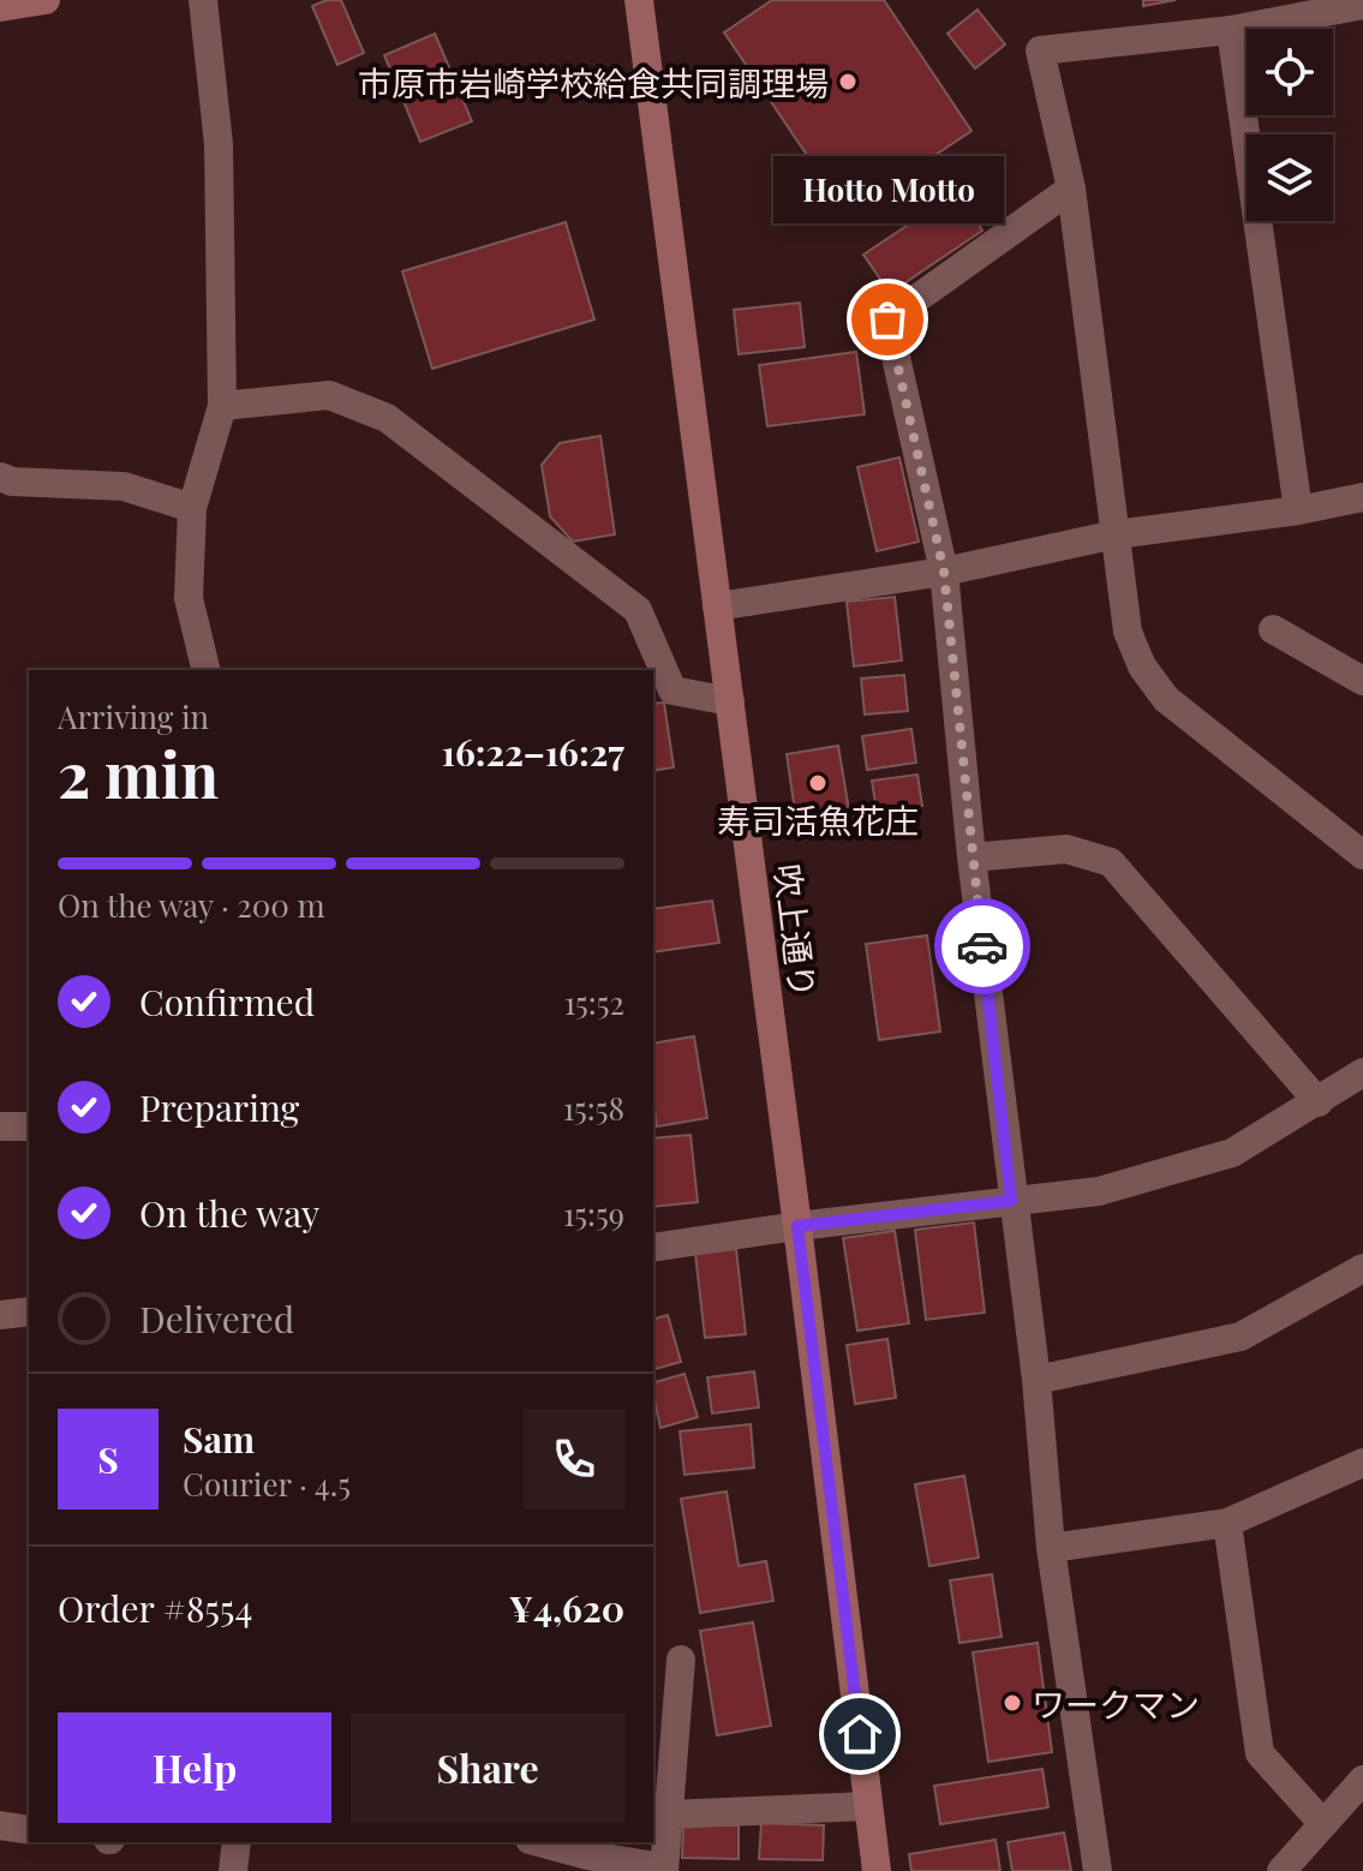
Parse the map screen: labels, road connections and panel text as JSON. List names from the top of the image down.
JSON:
{
  "streets": {
    "street": ["吹上通り"]
  },
  "places": [
    "市原市岩崎学校給食共同調理場",
    "Hotto Motto",
    "寿司活魚花庄",
    "ワークマン"
  ],
  "page": {
    "bubble": "Hotto Motto",
    "heading": ["2 min", "Arriving in", "16:22–16:27"],
    "panel": [
      "Sam",
      "Courier · 4.5",
      "Order #8554",
      "¥4,620"
    ],
    "bar": "On the way · 200 m",
    "list": [
      ["Confirmed", "15:52"],
      ["Preparing", "15:58"],
      ["On the way", "15:59"],
      "Delivered"
    ],
    "round": "S",
    "buttons": ["Help", "Share"]
  }
}
